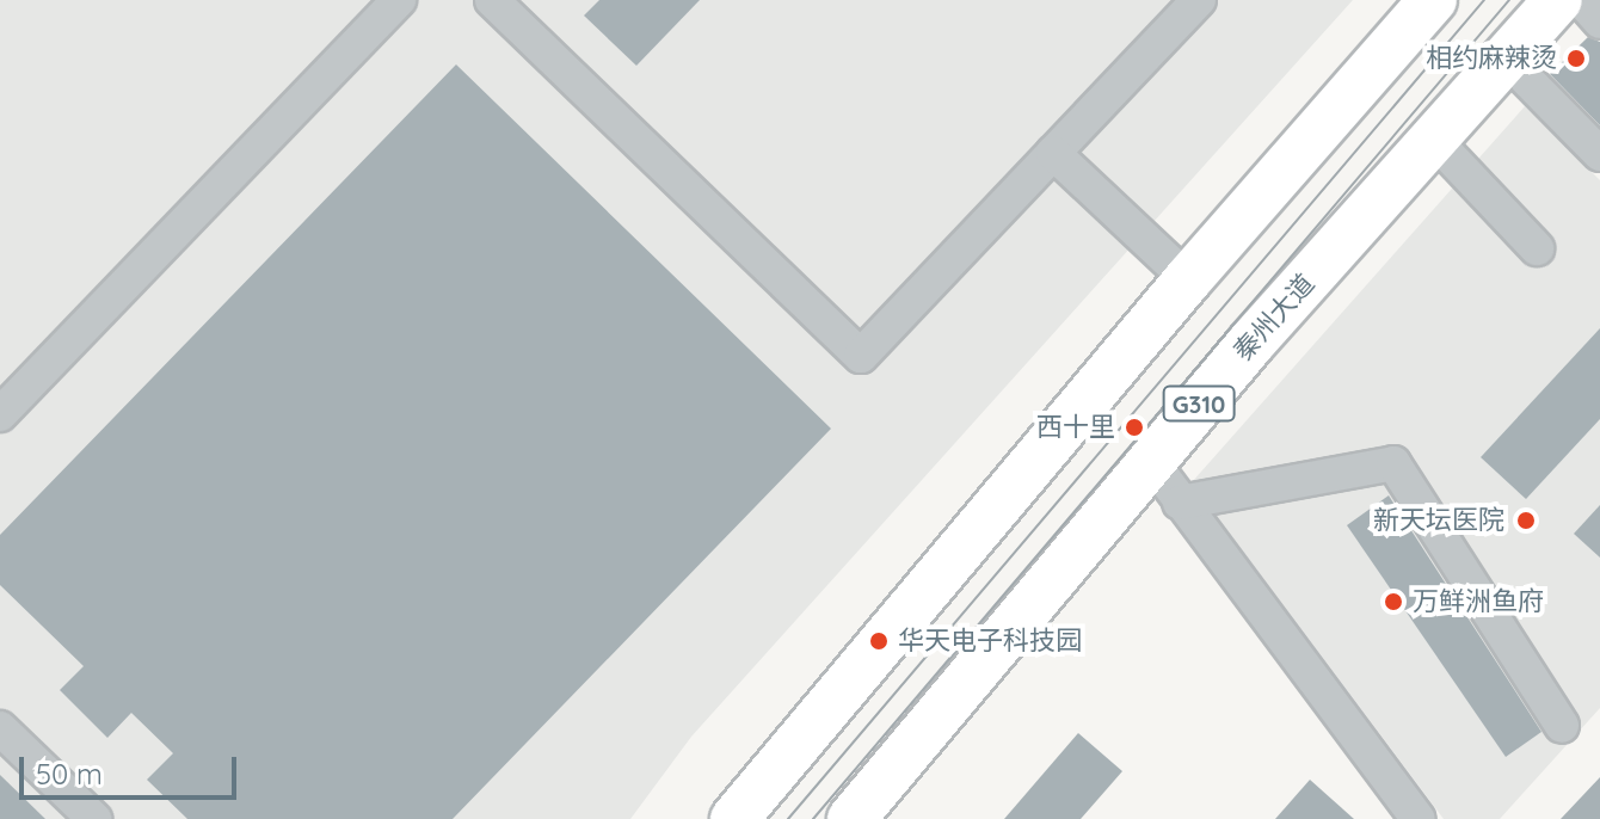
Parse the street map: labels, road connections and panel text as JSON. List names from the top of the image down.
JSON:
{
  "streets": {
    "highway": ["秦州大道", "G310"]
  },
  "places": [
    "相约麻辣烫",
    "西十里",
    "新天坛医院",
    "万鲜洲鱼府",
    "华天电子科技园"
  ],
  "scale_bar": "50 m"
}
